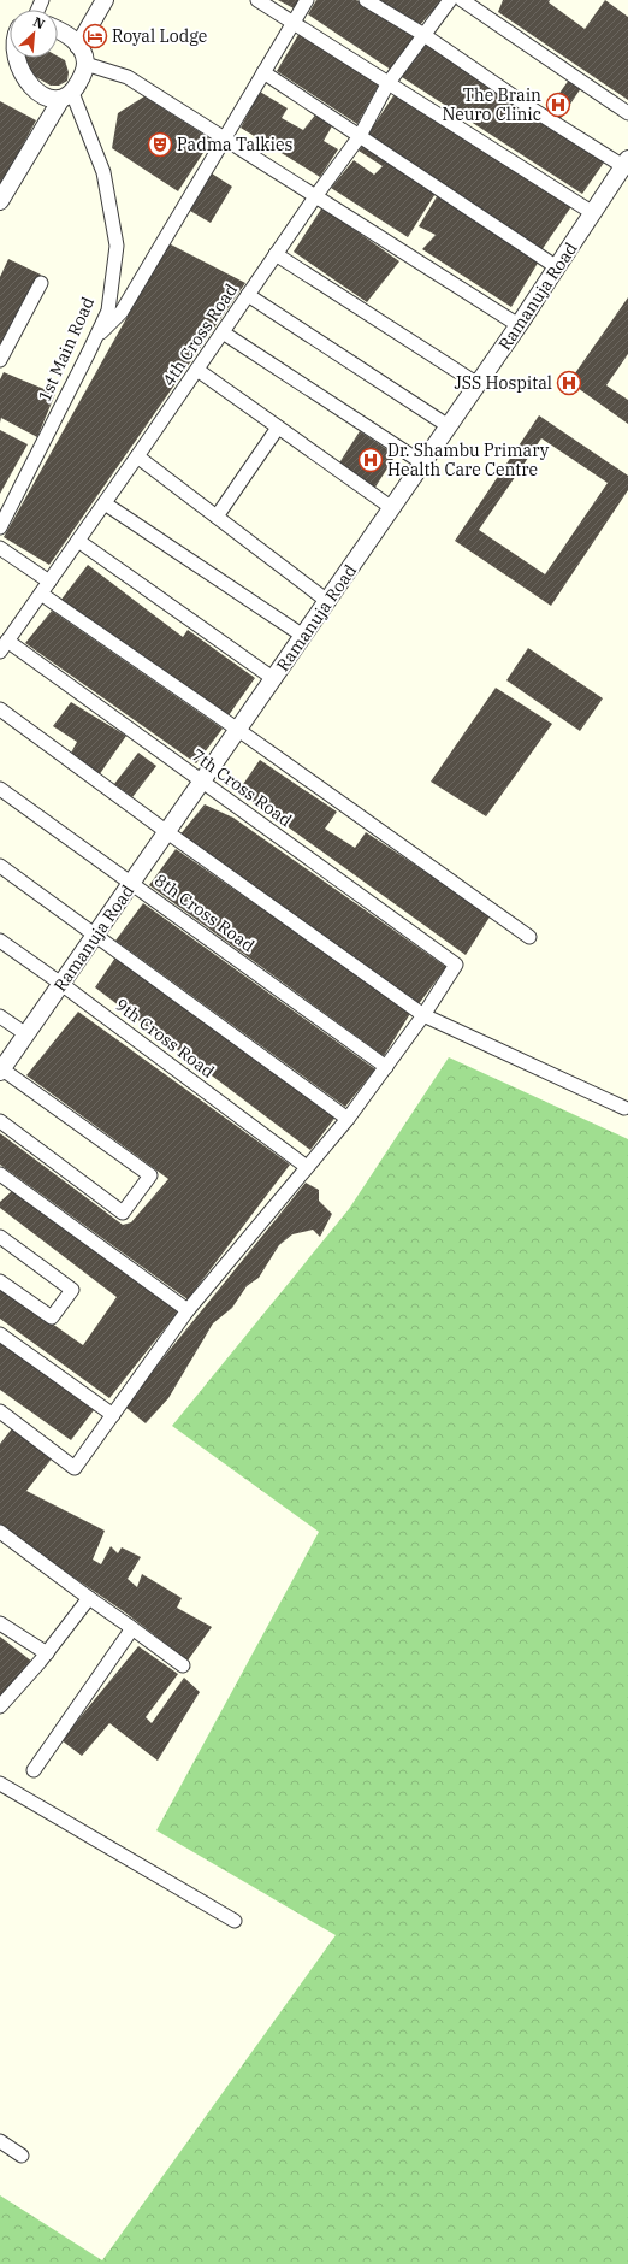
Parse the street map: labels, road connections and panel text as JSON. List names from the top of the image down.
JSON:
{
  "streets": {
    "street": [
      "Ramanuja Road",
      "4th Cross Road",
      "1st Main Road",
      "7th Cross Road",
      "8th Cross Road",
      "9th Cross Road"
    ]
  },
  "crossings": [
    ["Ramanuja Road", "7th Cross Road"],
    ["Ramanuja Road", "8th Cross Road"],
    ["Ramanuja Road", "9th Cross Road"],
    ["4th Cross Road", "7th Cross Road"]
  ],
  "places": {
    "hotel": ["Royal Lodge"],
    "hospital": ["The Brain Neuro Clinic", "JSS Hospital", "Dr. Shambu Primary Health Care Centre"],
    "theatre": ["Padma Talkies"]
  },
  "north": "top right"
}
